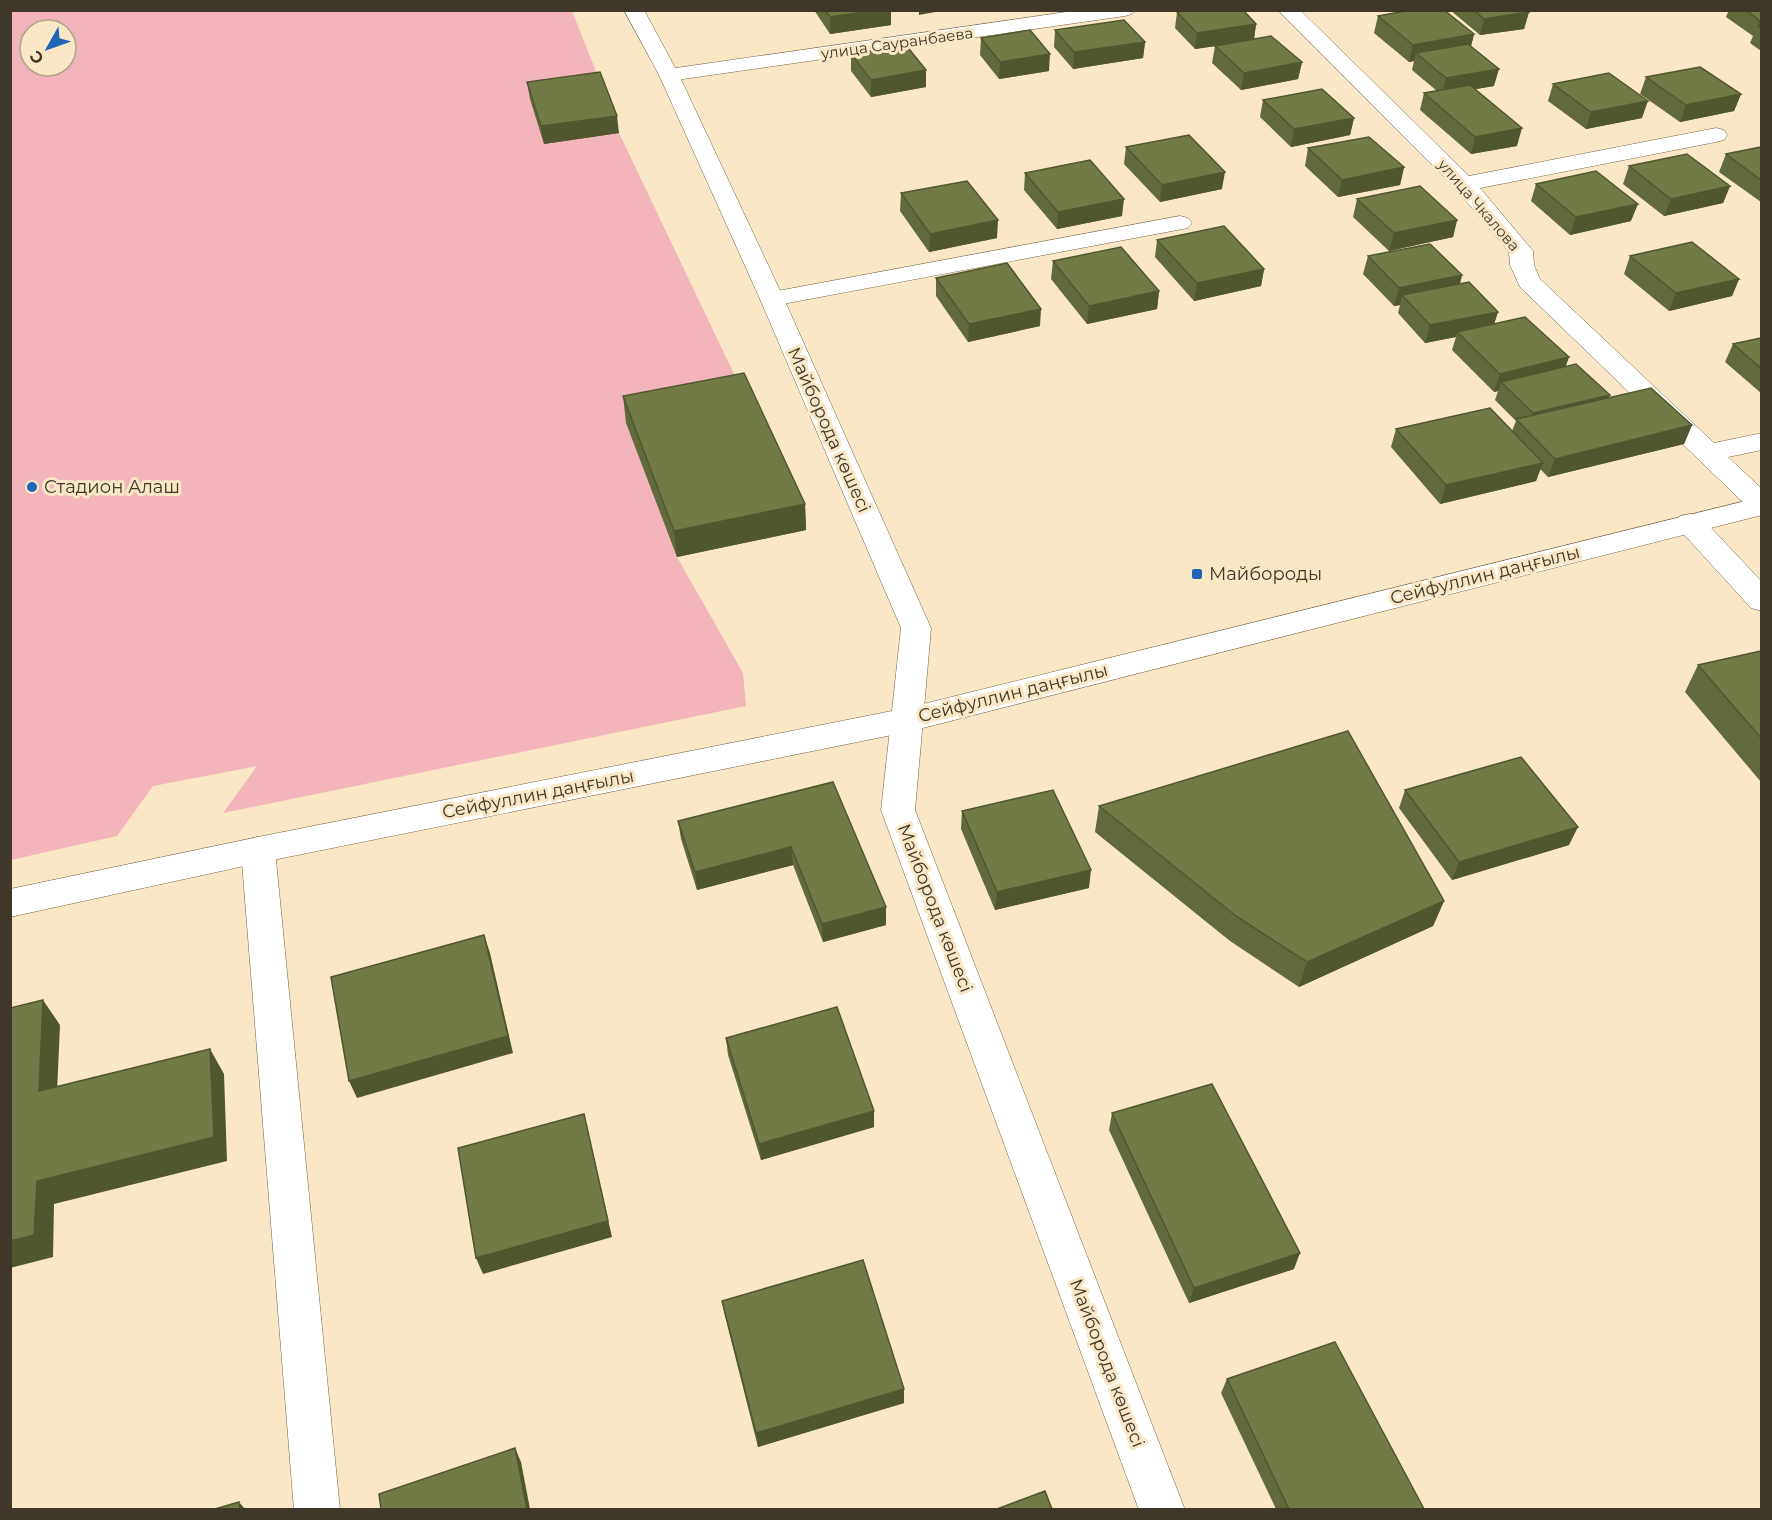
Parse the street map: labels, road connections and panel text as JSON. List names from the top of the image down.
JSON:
{
  "streets": {
    "street": [
      "улица Сауранбаева",
      "улица Чкалова",
      "Майборода көшесі",
      "Сейфуллин даңғылы"
    ]
  },
  "crossings": [
    ["улица Сауранбаева", "Майборода көшесі"],
    ["улица Чкалова", "Сейфуллин даңғылы"],
    ["Майборода көшесі", "Сейфуллин даңғылы"]
  ],
  "places": {
    "other": ["Стадион Алаш"],
    "transit": ["Майбороды"]
  },
  "north": "bottom left"
}
